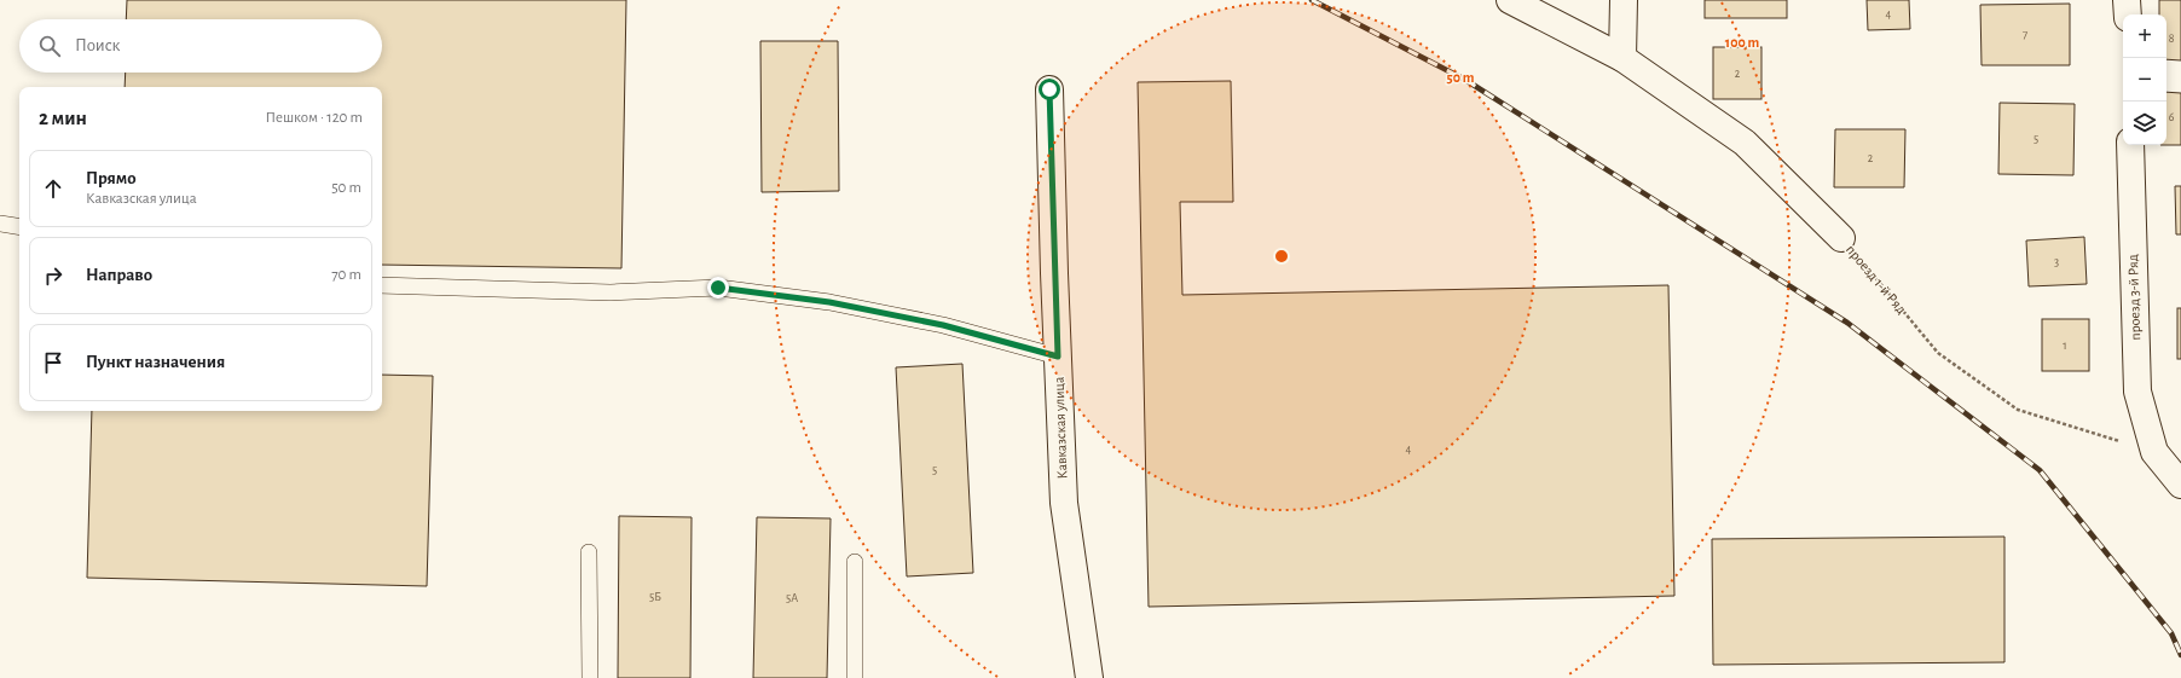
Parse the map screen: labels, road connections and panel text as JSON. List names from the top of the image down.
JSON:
{
  "streets": {
    "street": ["проезд 1-й Ряд", "проезд 3-й Ряд", "Кавказская улица"]
  },
  "crossings": [
    ["проезд 1-й Ряд", "проезд 3-й Ряд"]
  ],
  "house_numbers": [
    "4",
    "7",
    "8",
    "2",
    "6",
    "5",
    "2",
    "3",
    "1",
    "4",
    "5",
    "5Б",
    "5А"
  ],
  "page": {
    "map_buttons": ["+", "−"],
    "search": "Поиск",
    "heading": ["2 мин", "Пешком · 120 m"],
    "list": [
      ["Прямо", "Кавказская улица", "50 m"],
      ["Направо", "70 m"],
      "Пункт назначения"
    ]
  },
  "rings": ["100 m", "50 m"]
}
